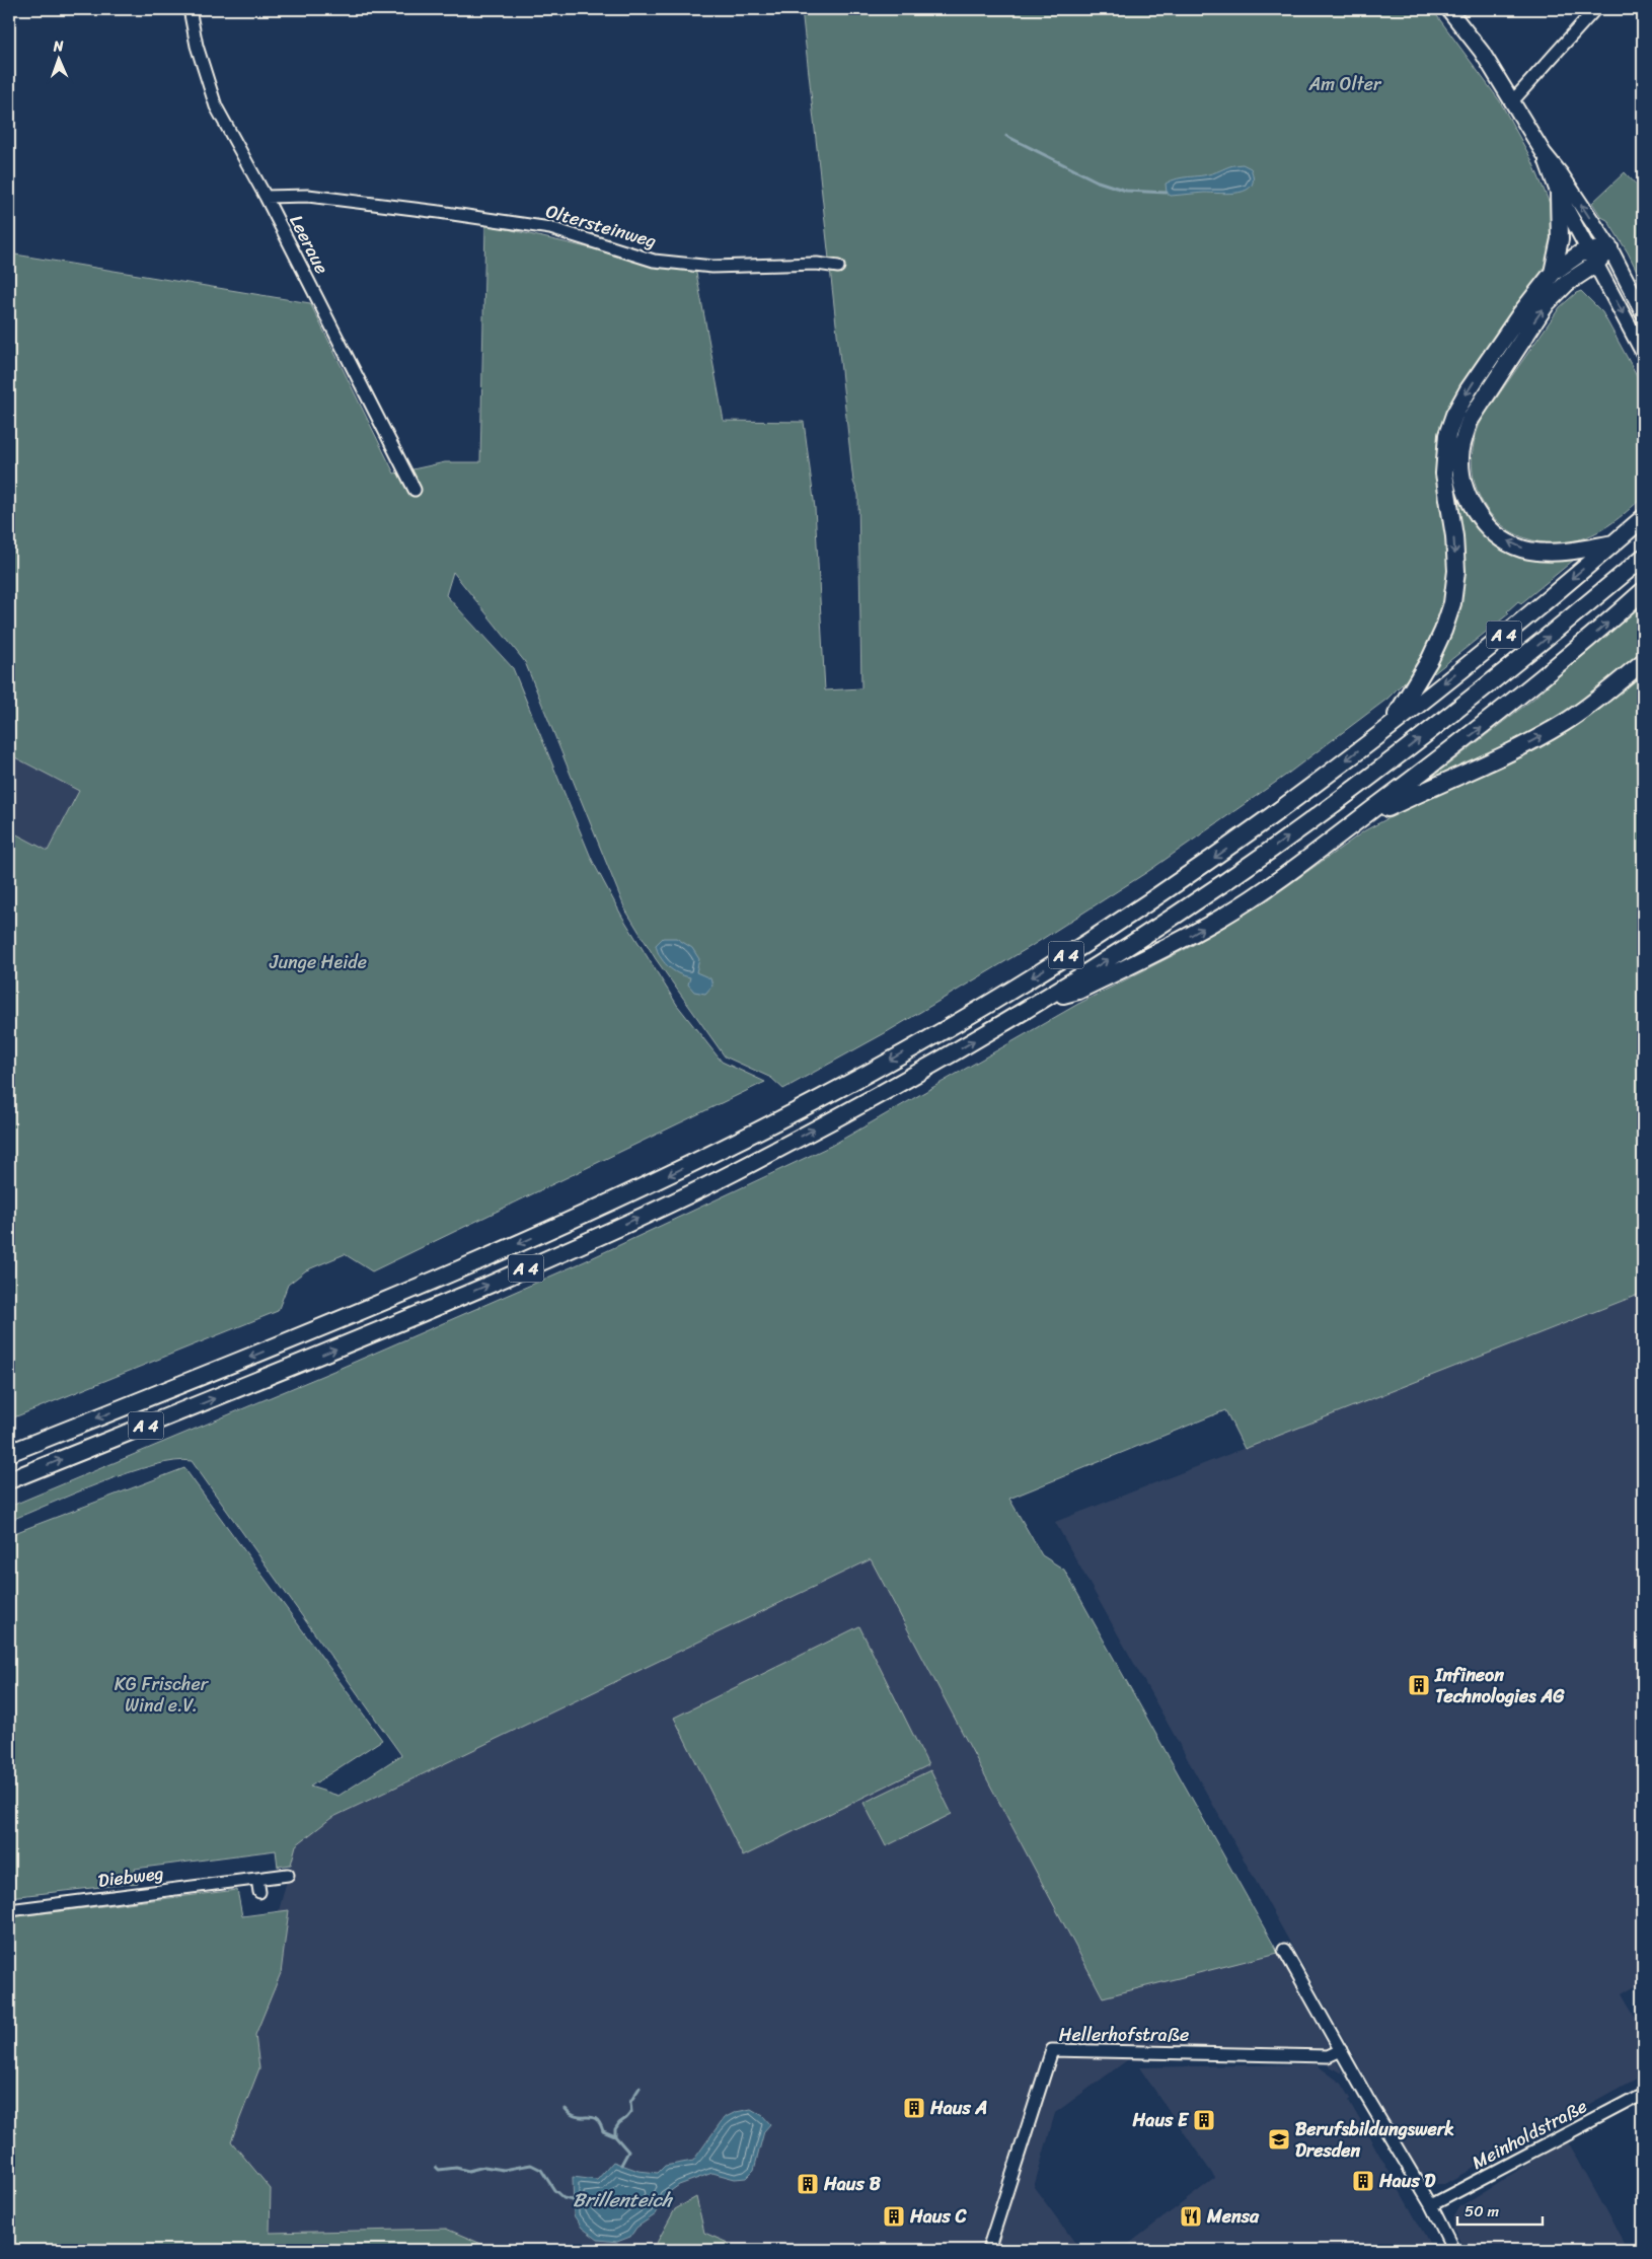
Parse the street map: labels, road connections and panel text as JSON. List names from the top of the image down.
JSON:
{
  "streets": {
    "highway": ["A 4"],
    "street": [
      "Oltersteinweg",
      "Leeraue",
      "Diebweg",
      "Hellerhofstraße",
      "Meinholdstraße"
    ]
  },
  "crossings": [
    ["Oltersteinweg", "Leeraue"]
  ],
  "water": ["Brillenteich"],
  "parks": ["Am Olter", "Junge Heide", "KG Frischer Wind e.V."],
  "places": {
    "building": [
      "Infineon Technologies AG",
      "Haus A",
      "Haus E",
      "Haus D",
      "Haus B",
      "Haus C"
    ],
    "school or university": ["Berufsbildungswerk Dresden"],
    "restaurant": ["Mensa"]
  },
  "scale_bar": "50 m",
  "north": "top"
}
